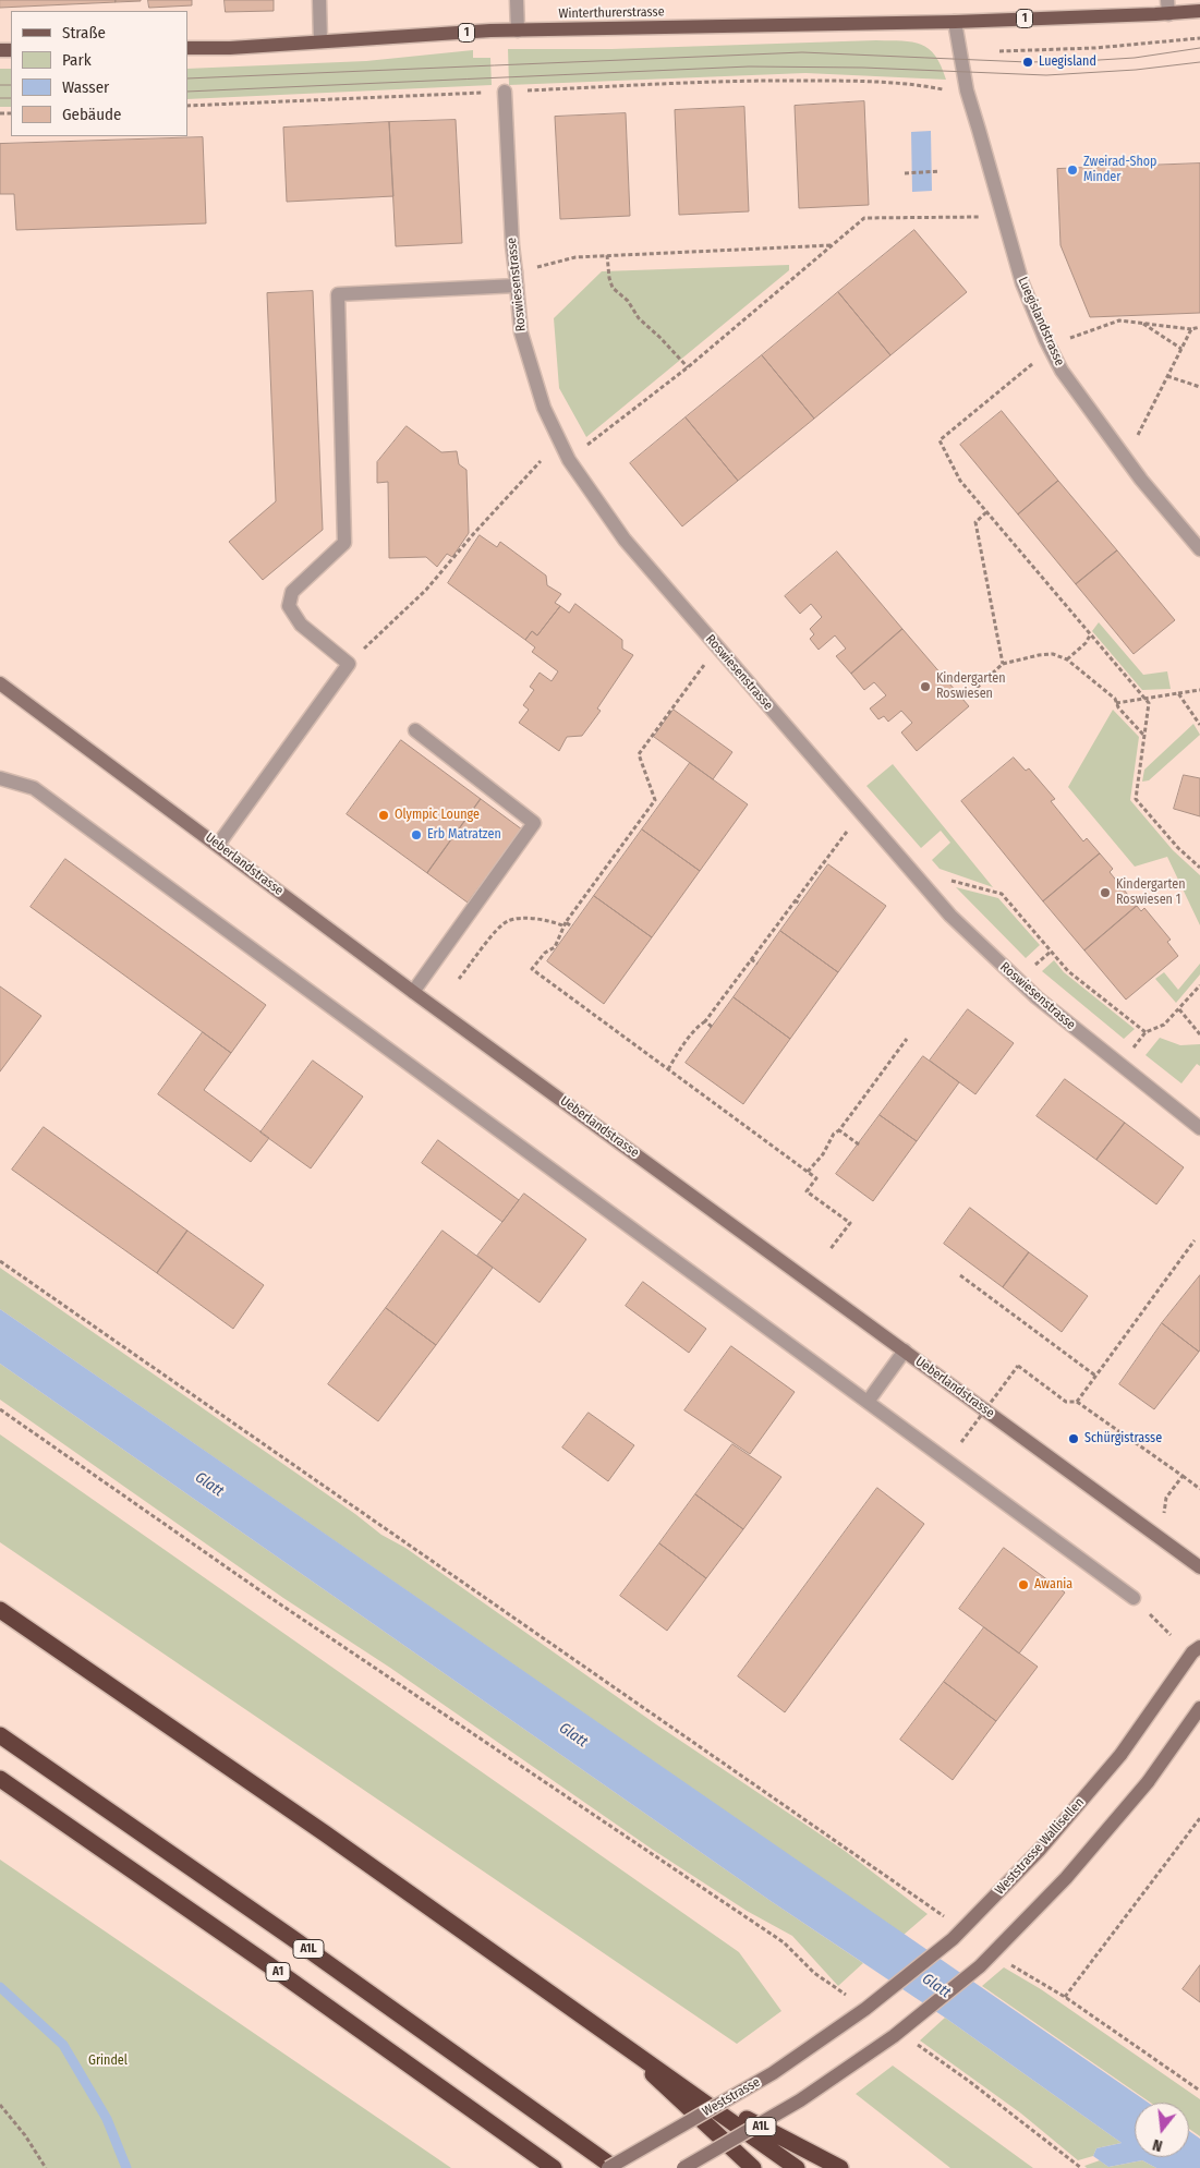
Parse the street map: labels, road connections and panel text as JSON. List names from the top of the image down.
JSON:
{
  "streets": {
    "highway": ["A1L", "A1"],
    "main road": [
      "Winterthurerstrasse",
      "1",
      "Ueberlandstrasse",
      "Weststrasse Wallisellen",
      "Weststrasse"
    ],
    "street": ["Roswiesenstrasse", "Luegislandstrasse"]
  },
  "crossings": [
    ["Winterthurerstrasse", "Luegislandstrasse"],
    ["Weststrasse Wallisellen", "Weststrasse"]
  ],
  "water": ["Glatt"],
  "parks": ["Grindel"],
  "places": [
    "Luegisland",
    "Zweirad-Shop Minder",
    "Kindergarten Roswiesen",
    "Olympic Lounge",
    "Erb Matratzen",
    "Kindergarten Roswiesen 1",
    "Schürgistrasse",
    "Awania"
  ],
  "legend": [
    "Straße",
    "Park",
    "Wasser",
    "Gebäude"
  ],
  "north": "bottom"
}
